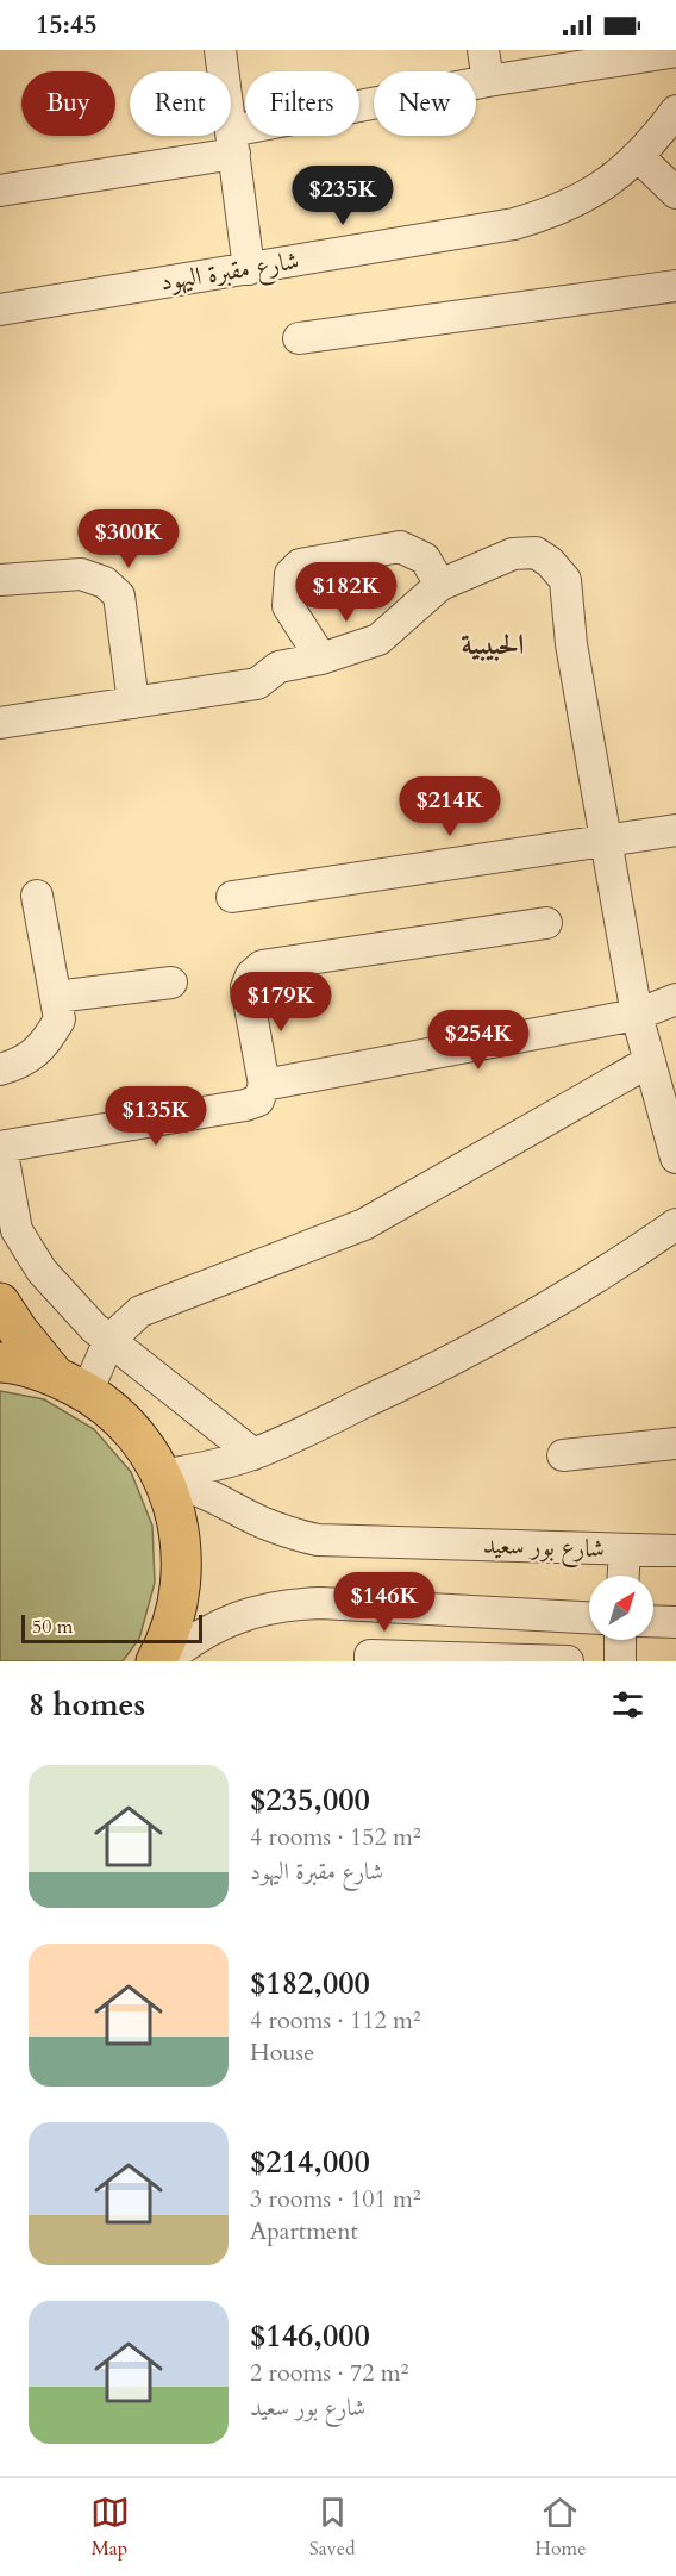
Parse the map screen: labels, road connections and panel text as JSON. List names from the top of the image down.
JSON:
{
  "streets": {
    "street": ["شارع مقبرة اليهود", "شارع بور سعيد"]
  },
  "districts": ["الحبيبية"],
  "scale_bar": "50 m",
  "north": "top right",
  "page": {
    "status": "15:45",
    "chip": [
      "Buy",
      "Rent",
      "Filters",
      "New"
    ],
    "price": [
      "$235K",
      "$300K",
      "$182K",
      "$214K",
      "$179K",
      "$254K",
      "$135K",
      "$146K"
    ],
    "scale": "50 m",
    "heading": "8 homes",
    "list": [
      {
        "name": "$235,000",
        "note": "4 rooms · 152 m² · شارع مقبرة اليهود"
      },
      {
        "name": "$182,000",
        "note": "4 rooms · 112 m² · House"
      },
      {
        "name": "$214,000",
        "note": "3 rooms · 101 m² · Apartment"
      },
      {
        "name": "$146,000",
        "note": "2 rooms · 72 m² · شارع بور سعيد"
      }
    ],
    "tabs": ["Map", "Saved", "Home"]
  }
}
